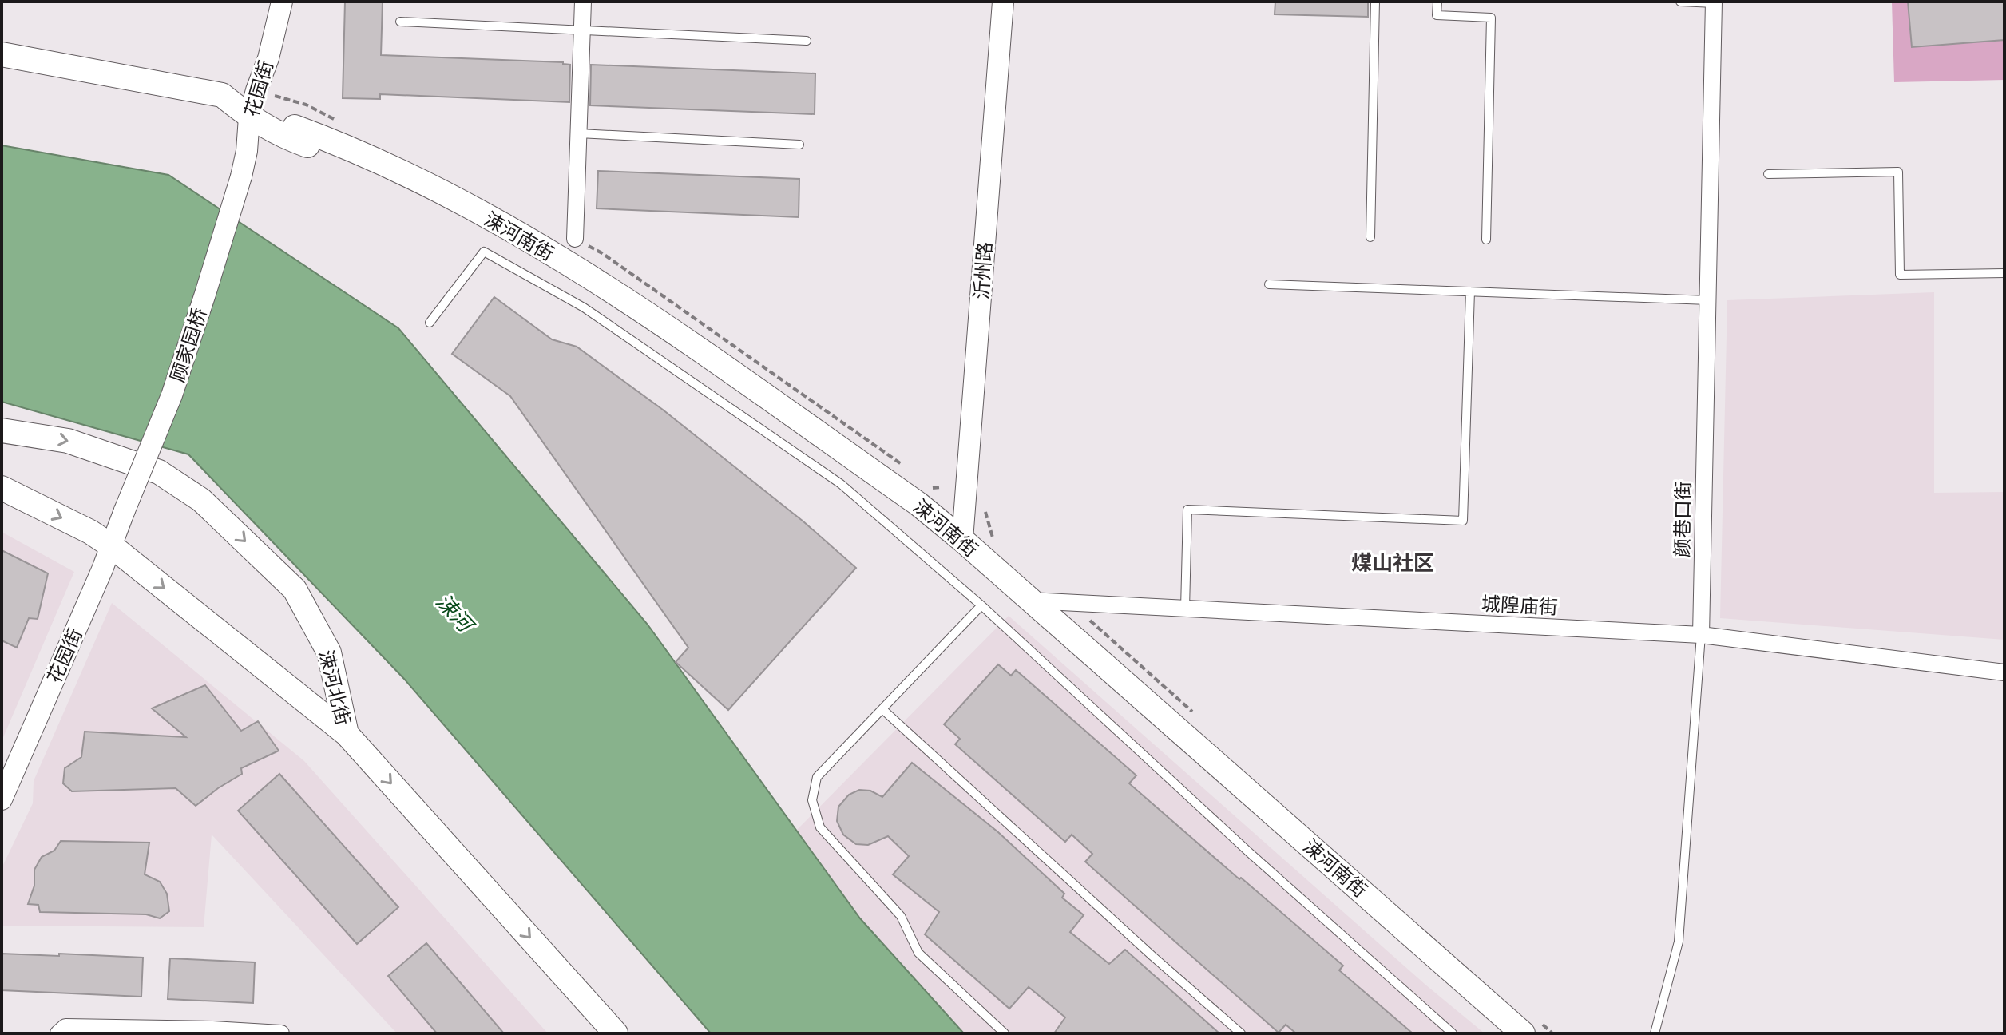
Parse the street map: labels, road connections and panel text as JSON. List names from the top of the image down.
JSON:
{
  "streets": {
    "main road": ["涑河南街", "涑河北街"],
    "street": [
      "花园街",
      "沂州路",
      "顾家园桥",
      "颜巷口街",
      "城隍庙街"
    ]
  },
  "crossings": [
    ["花园街", "顾家园桥"],
    ["涑河南街", "沂州路"],
    ["涑河南街", "城隍庙街"],
    ["颜巷口街", "城隍庙街"]
  ],
  "districts": ["煤山社区"],
  "water": ["涑河"]
}
